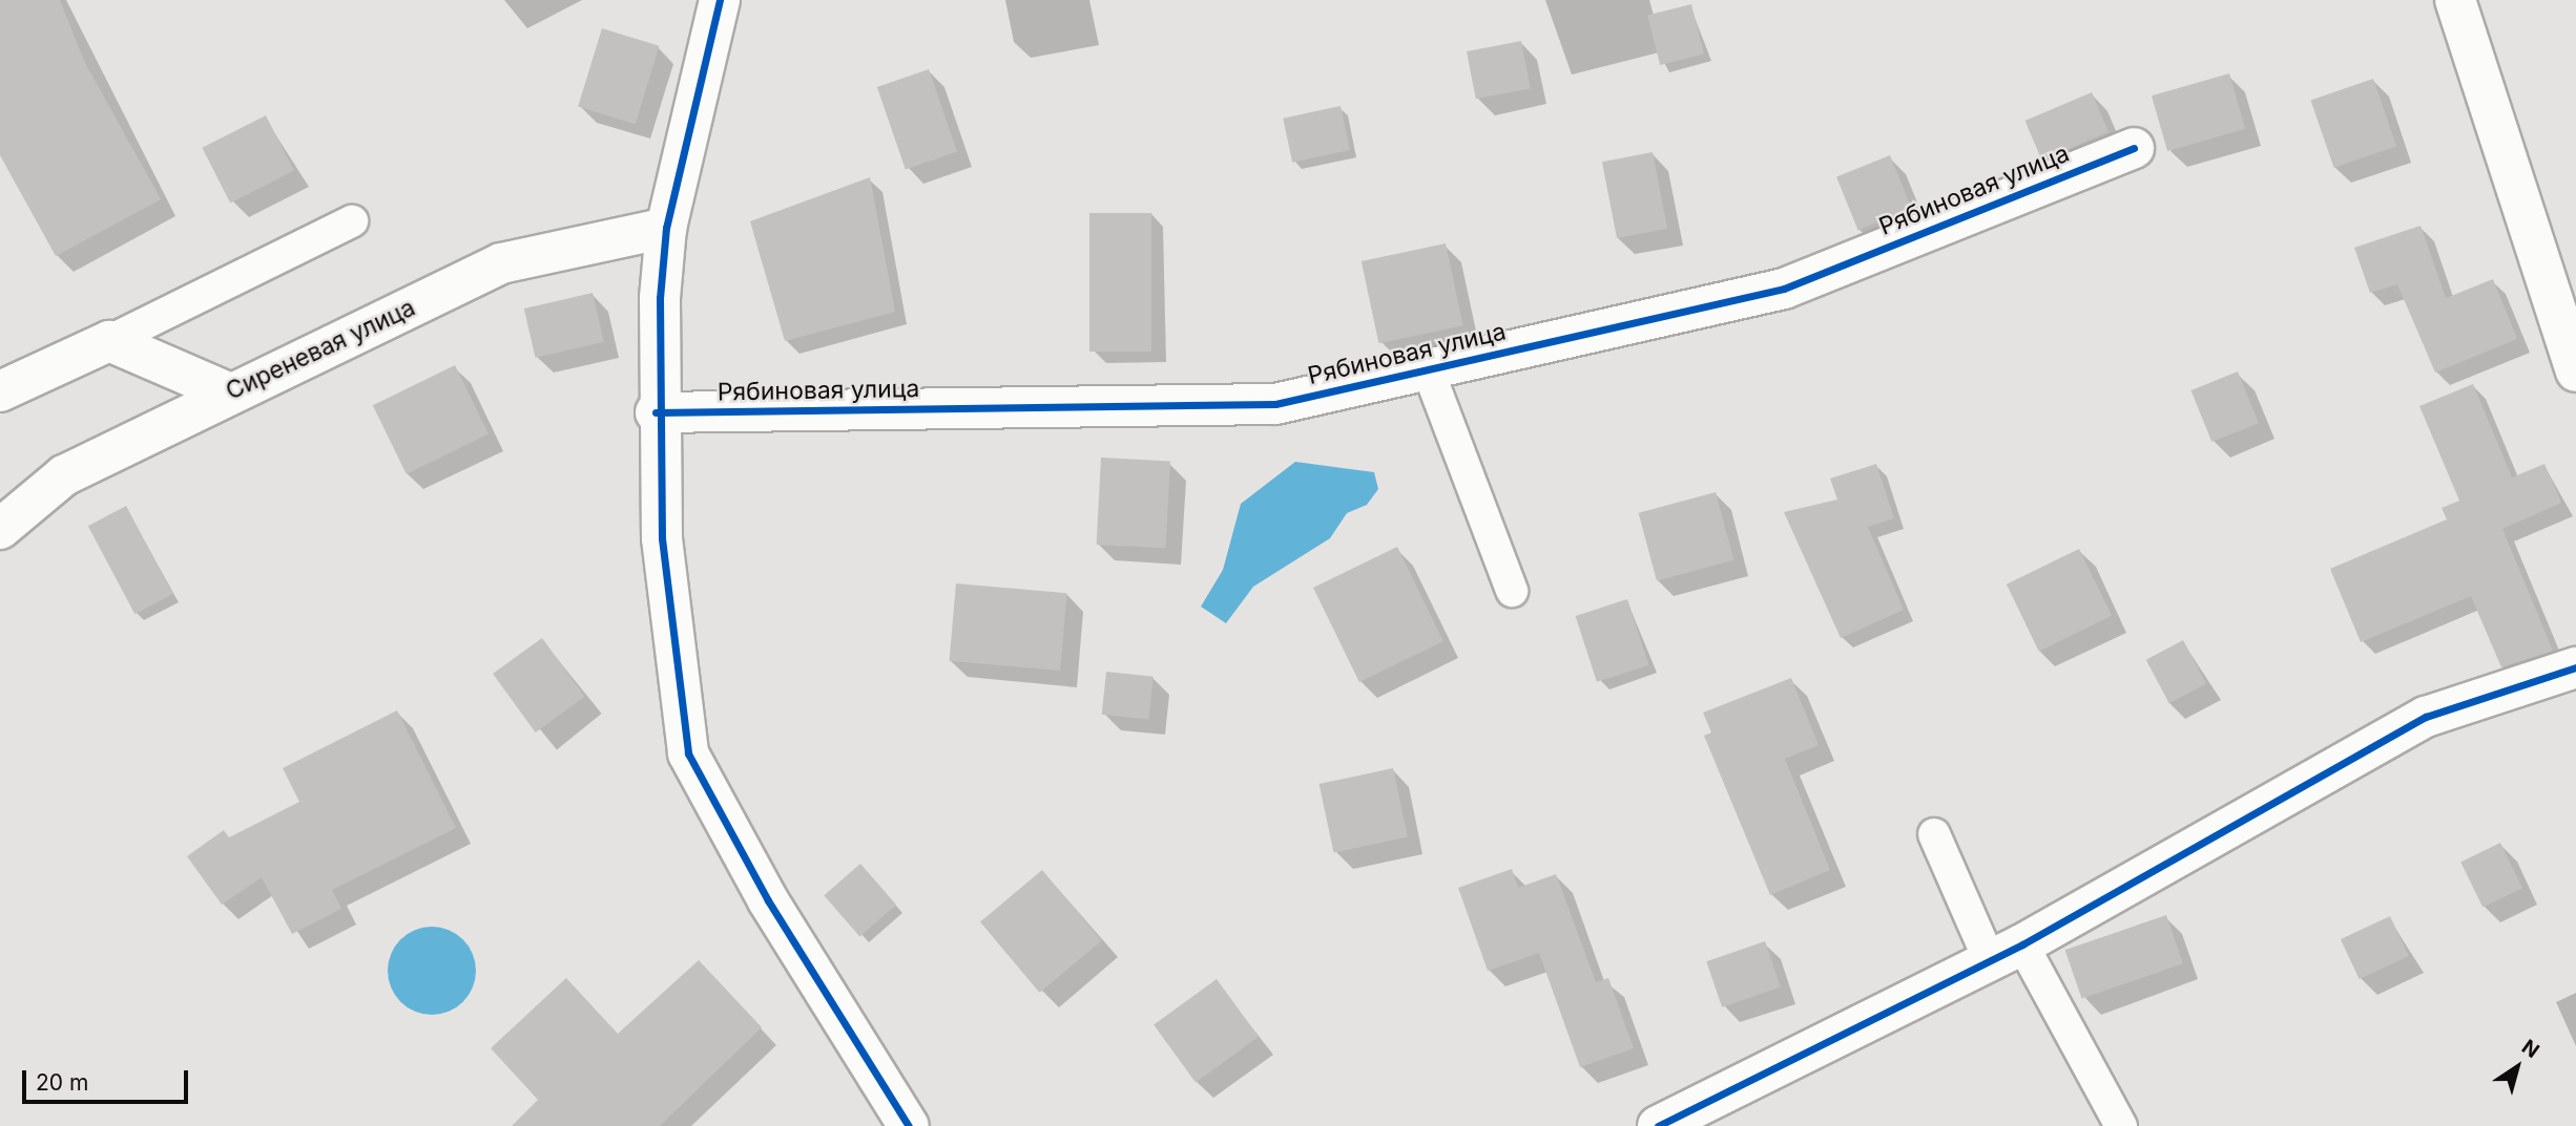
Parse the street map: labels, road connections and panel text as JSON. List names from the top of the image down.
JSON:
{
  "streets": {
    "street": ["Рябиновая улица", "Сиреневая улица"]
  },
  "scale_bar": "20 m",
  "north": "top right"
}
